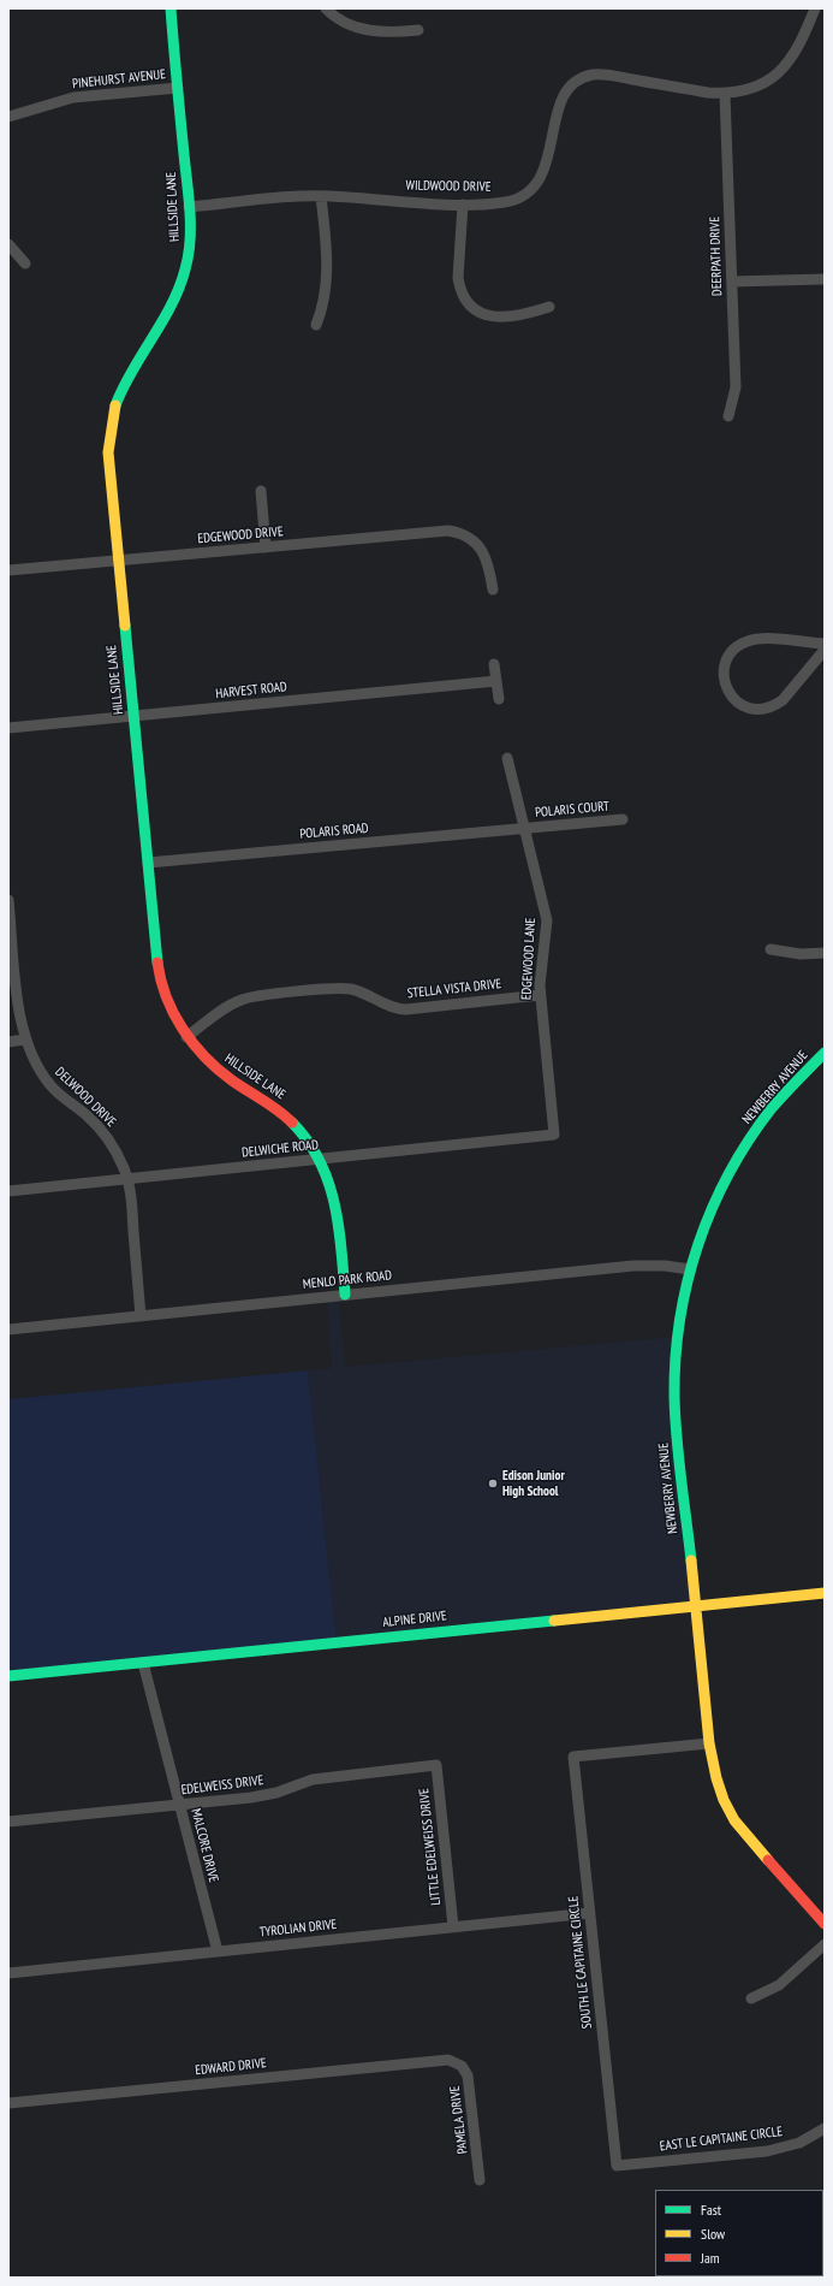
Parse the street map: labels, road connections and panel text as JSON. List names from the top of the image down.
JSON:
{
  "streets": {
    "street": [
      "PINEHURST AVENUE",
      "WILDWOOD DRIVE",
      "HILLSIDE LANE",
      "DEERPATH DRIVE",
      "EDGEWOOD DRIVE",
      "HARVEST ROAD",
      "POLARIS COURT",
      "POLARIS ROAD",
      "EDGEWOOD LANE",
      "STELLA VISTA DRIVE",
      "NEWBERRY AVENUE",
      "DELWOOD DRIVE",
      "DELWICHE ROAD",
      "MENLO PARK ROAD",
      "ALPINE DRIVE",
      "EDELWEISS DRIVE",
      "MALCORE DRIVE",
      "LITTLE EDELWEISS DRIVE",
      "TYROLIAN DRIVE",
      "SOUTH LE CAPITAINE CIRCLE",
      "EDWARD DRIVE",
      "PAMELA DRIVE",
      "EAST LE CAPITAINE CIRCLE"
    ]
  },
  "crossings": [
    ["PINEHURST AVENUE", "HILLSIDE LANE"],
    ["WILDWOOD DRIVE", "HILLSIDE LANE"],
    ["WILDWOOD DRIVE", "DEERPATH DRIVE"],
    ["HILLSIDE LANE", "EDGEWOOD DRIVE"],
    ["HILLSIDE LANE", "HARVEST ROAD"],
    ["HILLSIDE LANE", "POLARIS ROAD"],
    ["HILLSIDE LANE", "STELLA VISTA DRIVE"],
    ["HILLSIDE LANE", "DELWICHE ROAD"],
    ["HILLSIDE LANE", "MENLO PARK ROAD"],
    ["POLARIS COURT", "POLARIS ROAD"],
    ["POLARIS COURT", "EDGEWOOD LANE"],
    ["POLARIS ROAD", "EDGEWOOD LANE"],
    ["EDGEWOOD LANE", "STELLA VISTA DRIVE"],
    ["EDGEWOOD LANE", "DELWICHE ROAD"],
    ["NEWBERRY AVENUE", "MENLO PARK ROAD"],
    ["NEWBERRY AVENUE", "ALPINE DRIVE"],
    ["NEWBERRY AVENUE", "SOUTH LE CAPITAINE CIRCLE"],
    ["DELWOOD DRIVE", "DELWICHE ROAD"],
    ["DELWOOD DRIVE", "MENLO PARK ROAD"],
    ["ALPINE DRIVE", "MALCORE DRIVE"],
    ["EDELWEISS DRIVE", "MALCORE DRIVE"],
    ["EDELWEISS DRIVE", "LITTLE EDELWEISS DRIVE"],
    ["MALCORE DRIVE", "TYROLIAN DRIVE"],
    ["LITTLE EDELWEISS DRIVE", "TYROLIAN DRIVE"],
    ["TYROLIAN DRIVE", "SOUTH LE CAPITAINE CIRCLE"],
    ["SOUTH LE CAPITAINE CIRCLE", "EAST LE CAPITAINE CIRCLE"],
    ["EDWARD DRIVE", "PAMELA DRIVE"]
  ],
  "places": ["Edison Junior High School"],
  "legend": ["Fast", "Slow", "Jam"]
}
